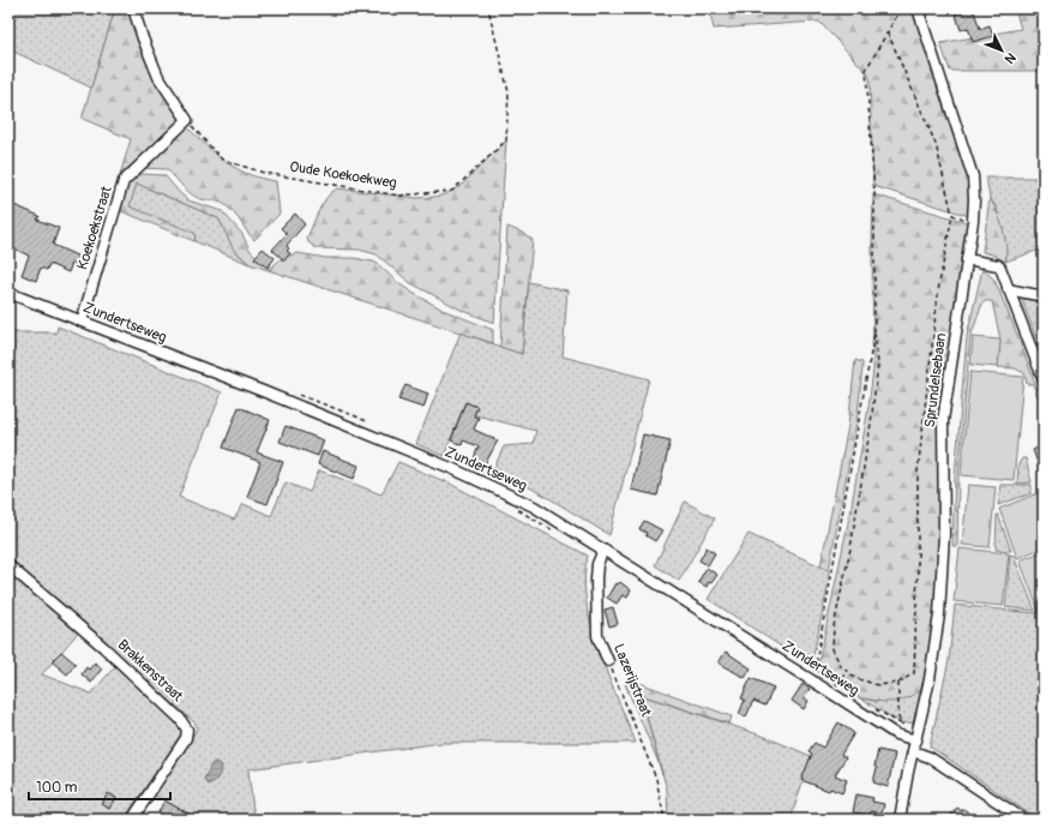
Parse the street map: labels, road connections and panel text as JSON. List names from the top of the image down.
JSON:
{
  "streets": {
    "street": [
      "Koekoekstraat",
      "Zundertseweg",
      "Sprundelsebaan",
      "Brakkenstraat",
      "Lazerijstraat"
    ],
    "path": ["Oude Koekoekweg"]
  },
  "crossings": [
    ["Oude Koekoekweg", "Koekoekstraat"],
    ["Koekoekstraat", "Zundertseweg"],
    ["Zundertseweg", "Sprundelsebaan"],
    ["Zundertseweg", "Lazerijstraat"]
  ],
  "scale_bar": "100 m",
  "north": "bottom right"
}
